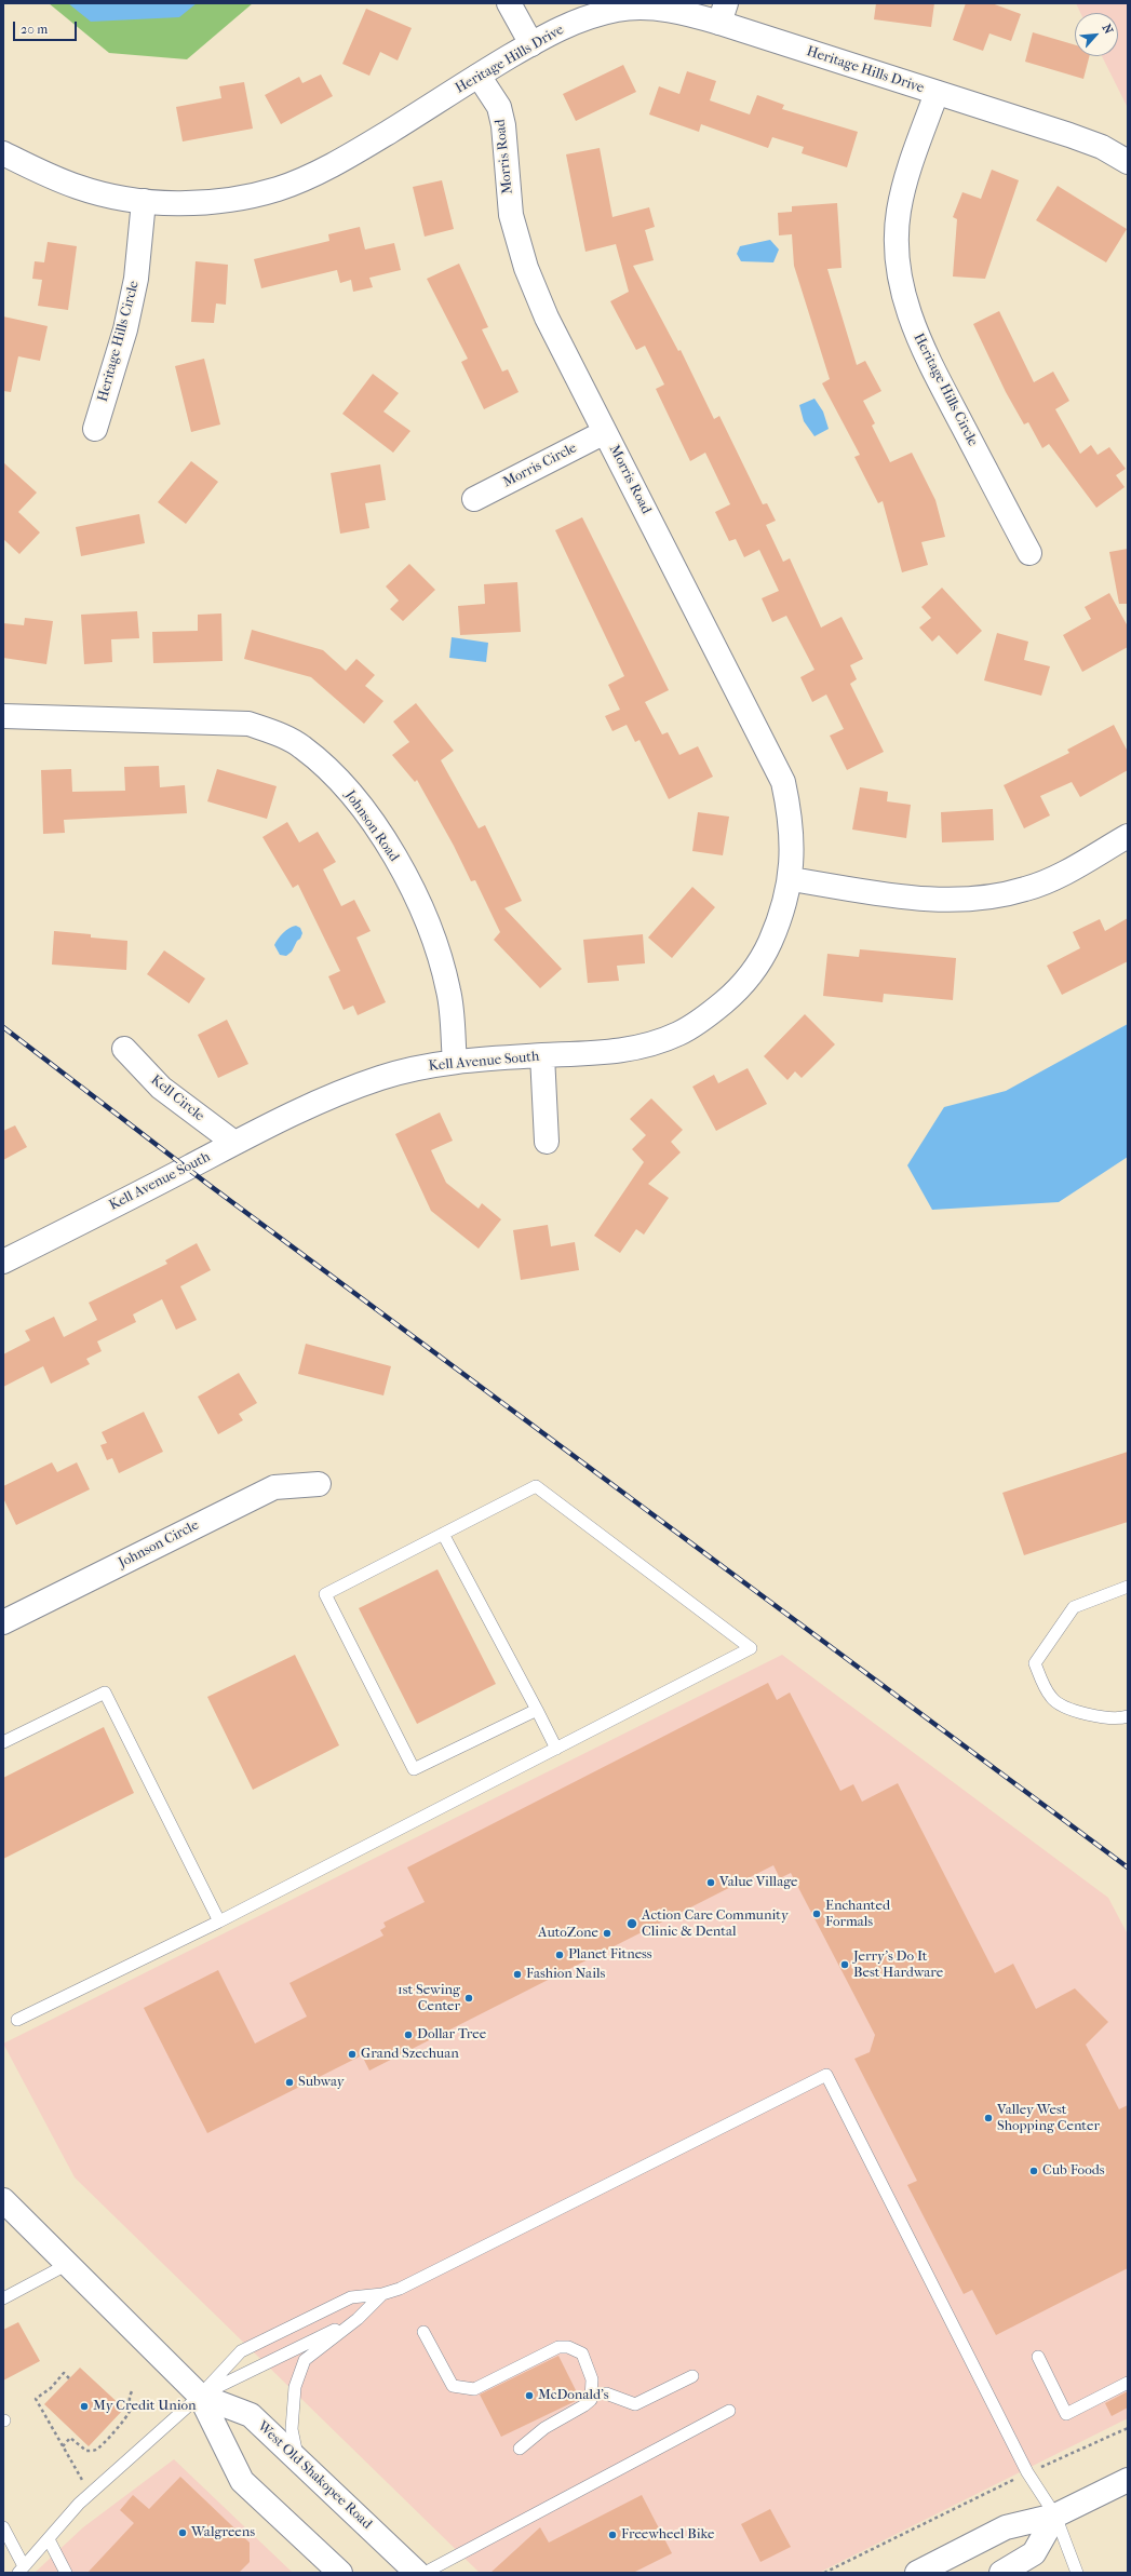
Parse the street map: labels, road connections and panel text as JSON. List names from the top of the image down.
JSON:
{
  "streets": {
    "street": [
      "Heritage Hills Drive",
      "Morris Road",
      "Heritage Hills Circle",
      "Morris Circle",
      "Johnson Road",
      "Kell Avenue South",
      "Kell Circle",
      "Johnson Circle",
      "West Old Shakopee Road"
    ]
  },
  "crossings": [
    ["Heritage Hills Drive", "Morris Road"],
    ["Heritage Hills Drive", "Heritage Hills Circle"],
    ["Morris Road", "Morris Circle"],
    ["Morris Road", "Kell Avenue South"],
    ["Johnson Road", "Kell Avenue South"],
    ["Kell Avenue South", "Kell Circle"]
  ],
  "places": [
    "Value Village",
    "Enchanted Formals",
    "Action Care Community Clinic & Dental",
    "AutoZone",
    "Planet Fitness",
    "Jerry's Do It Best Hardware",
    "Fashion Nails",
    "1st Sewing Center",
    "Dollar Tree",
    "Grand Szechuan",
    "Subway",
    "Valley West Shopping Center",
    "Cub Foods",
    "McDonald's",
    "My Credit Union",
    "Walgreens",
    "Freewheel Bike"
  ],
  "scale_bar": "20 m",
  "north": "top right"
}
